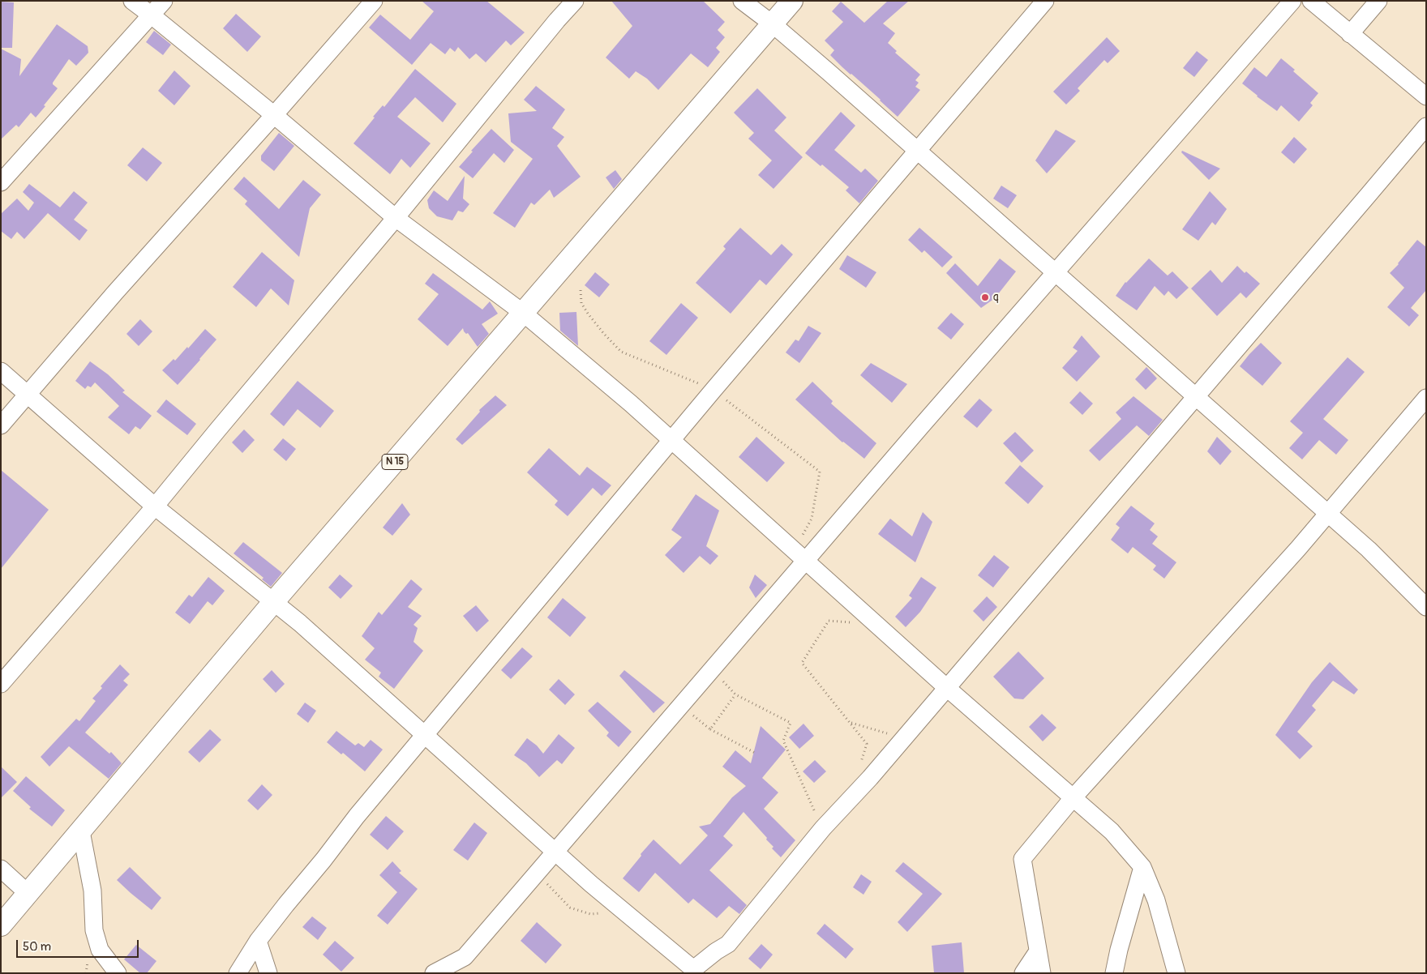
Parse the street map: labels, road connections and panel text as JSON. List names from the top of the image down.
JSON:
{
  "streets": {
    "main road": ["N 15"]
  },
  "places": ["q"],
  "scale_bar": "50 m"
}
